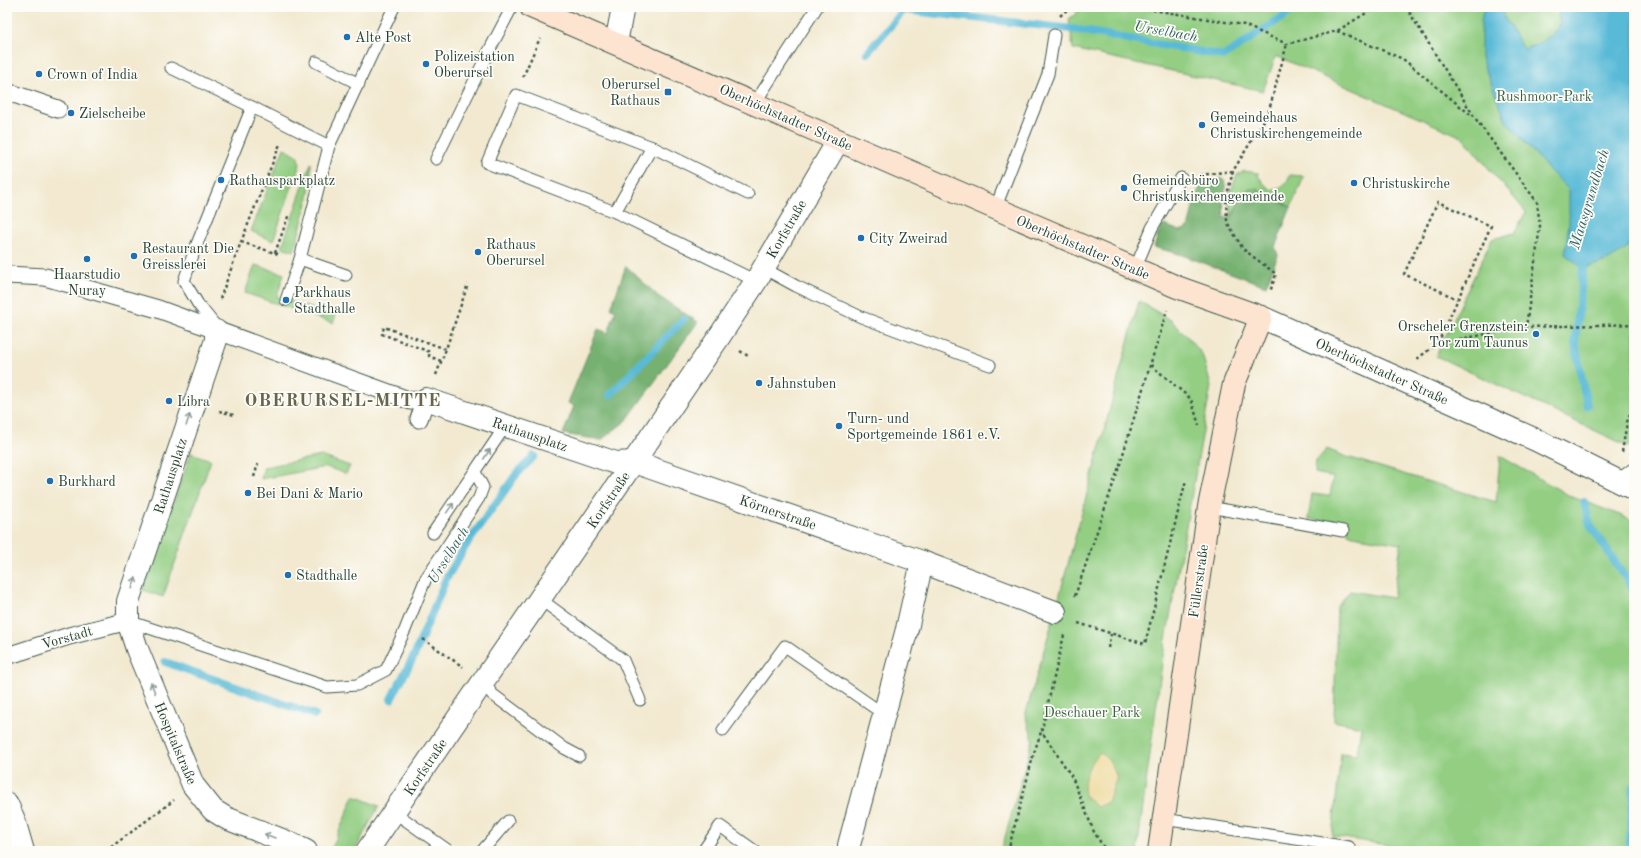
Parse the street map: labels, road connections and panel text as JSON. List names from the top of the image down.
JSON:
{
  "streets": {
    "main road": ["Oberhöchstadter Straße", "Füllerstraße"],
    "street": [
      "Korfstraße",
      "Rathausplatz",
      "Körnerstraße",
      "Vorstadt",
      "Hospitalstraße"
    ]
  },
  "crossings": [
    ["Oberhöchstadter Straße", "Korfstraße"],
    ["Oberhöchstadter Straße", "Füllerstraße"],
    ["Korfstraße", "Rathausplatz"],
    ["Korfstraße", "Körnerstraße"],
    ["Rathausplatz", "Körnerstraße"],
    ["Rathausplatz", "Vorstadt"],
    ["Rathausplatz", "Hospitalstraße"],
    ["Vorstadt", "Hospitalstraße"]
  ],
  "one_way": ["Hospitalstraße"],
  "districts": ["OBERURSEL-MITTE"],
  "water": ["Urselbach", "Maasgrundbach"],
  "parks": ["Rushmoor-Park", "Deschauer Park"],
  "places": {
    "other": [
      "Alte Post",
      "Polizeistation Oberursel",
      "Crown of India",
      "Zielscheibe",
      "Gemeindehaus Christuskirchengemeinde",
      "Rathausparkplatz",
      "Christuskirche",
      "Gemeindebüro Christuskirchengemeinde",
      "City Zweirad",
      "Rathaus Oberursel",
      "Restaurant Die Greisslerei",
      "Haarstudio Nuray",
      "Parkhaus Stadthalle",
      "Orscheler Grenzstein: Tor zum Taunus",
      "Jahnstuben",
      "Libra",
      "Turn- und Sportgemeinde 1861 e.V.",
      "Burkhard",
      "Bei Dani & Mario",
      "Stadthalle"
    ],
    "transit": ["Oberursel Rathaus"]
  }
}
